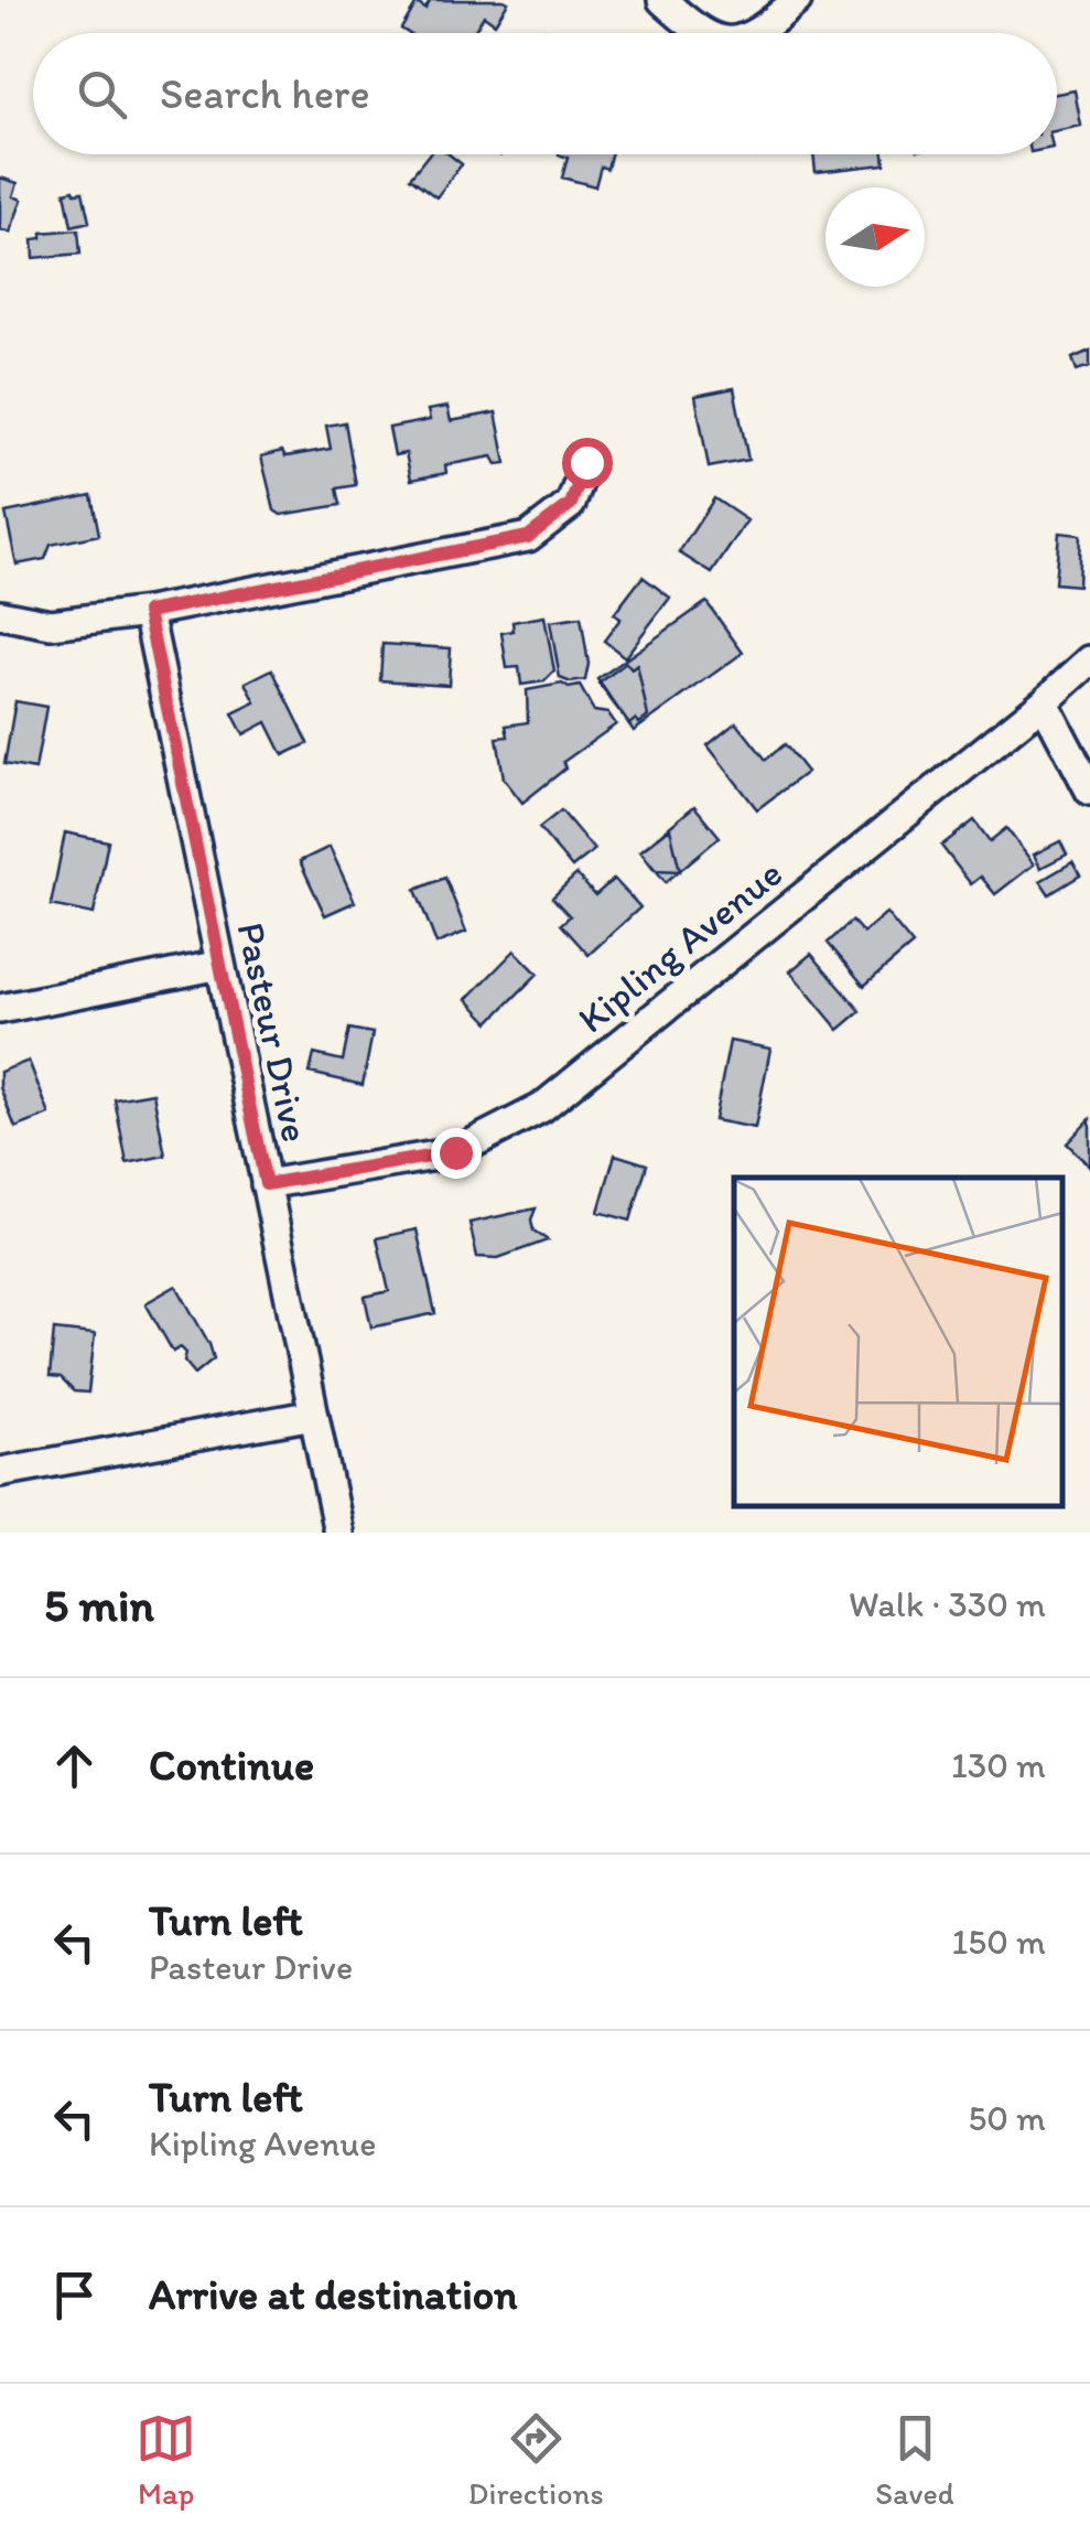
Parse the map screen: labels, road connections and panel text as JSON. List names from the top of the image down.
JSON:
{
  "streets": {
    "street": ["Kipling Avenue", "Pasteur Drive"]
  },
  "crossings": [
    ["Kipling Avenue", "Pasteur Drive"]
  ],
  "north": "right",
  "page": {
    "search": "Search here",
    "heading": ["5 min", "Walk · 330 m"],
    "list": [
      ["Continue", "130 m"],
      ["Turn left", "Pasteur Drive", "150 m"],
      ["Turn left", "Kipling Avenue", "50 m"],
      "Arrive at destination"
    ],
    "nav": ["Map", "Directions", "Saved"]
  }
}
